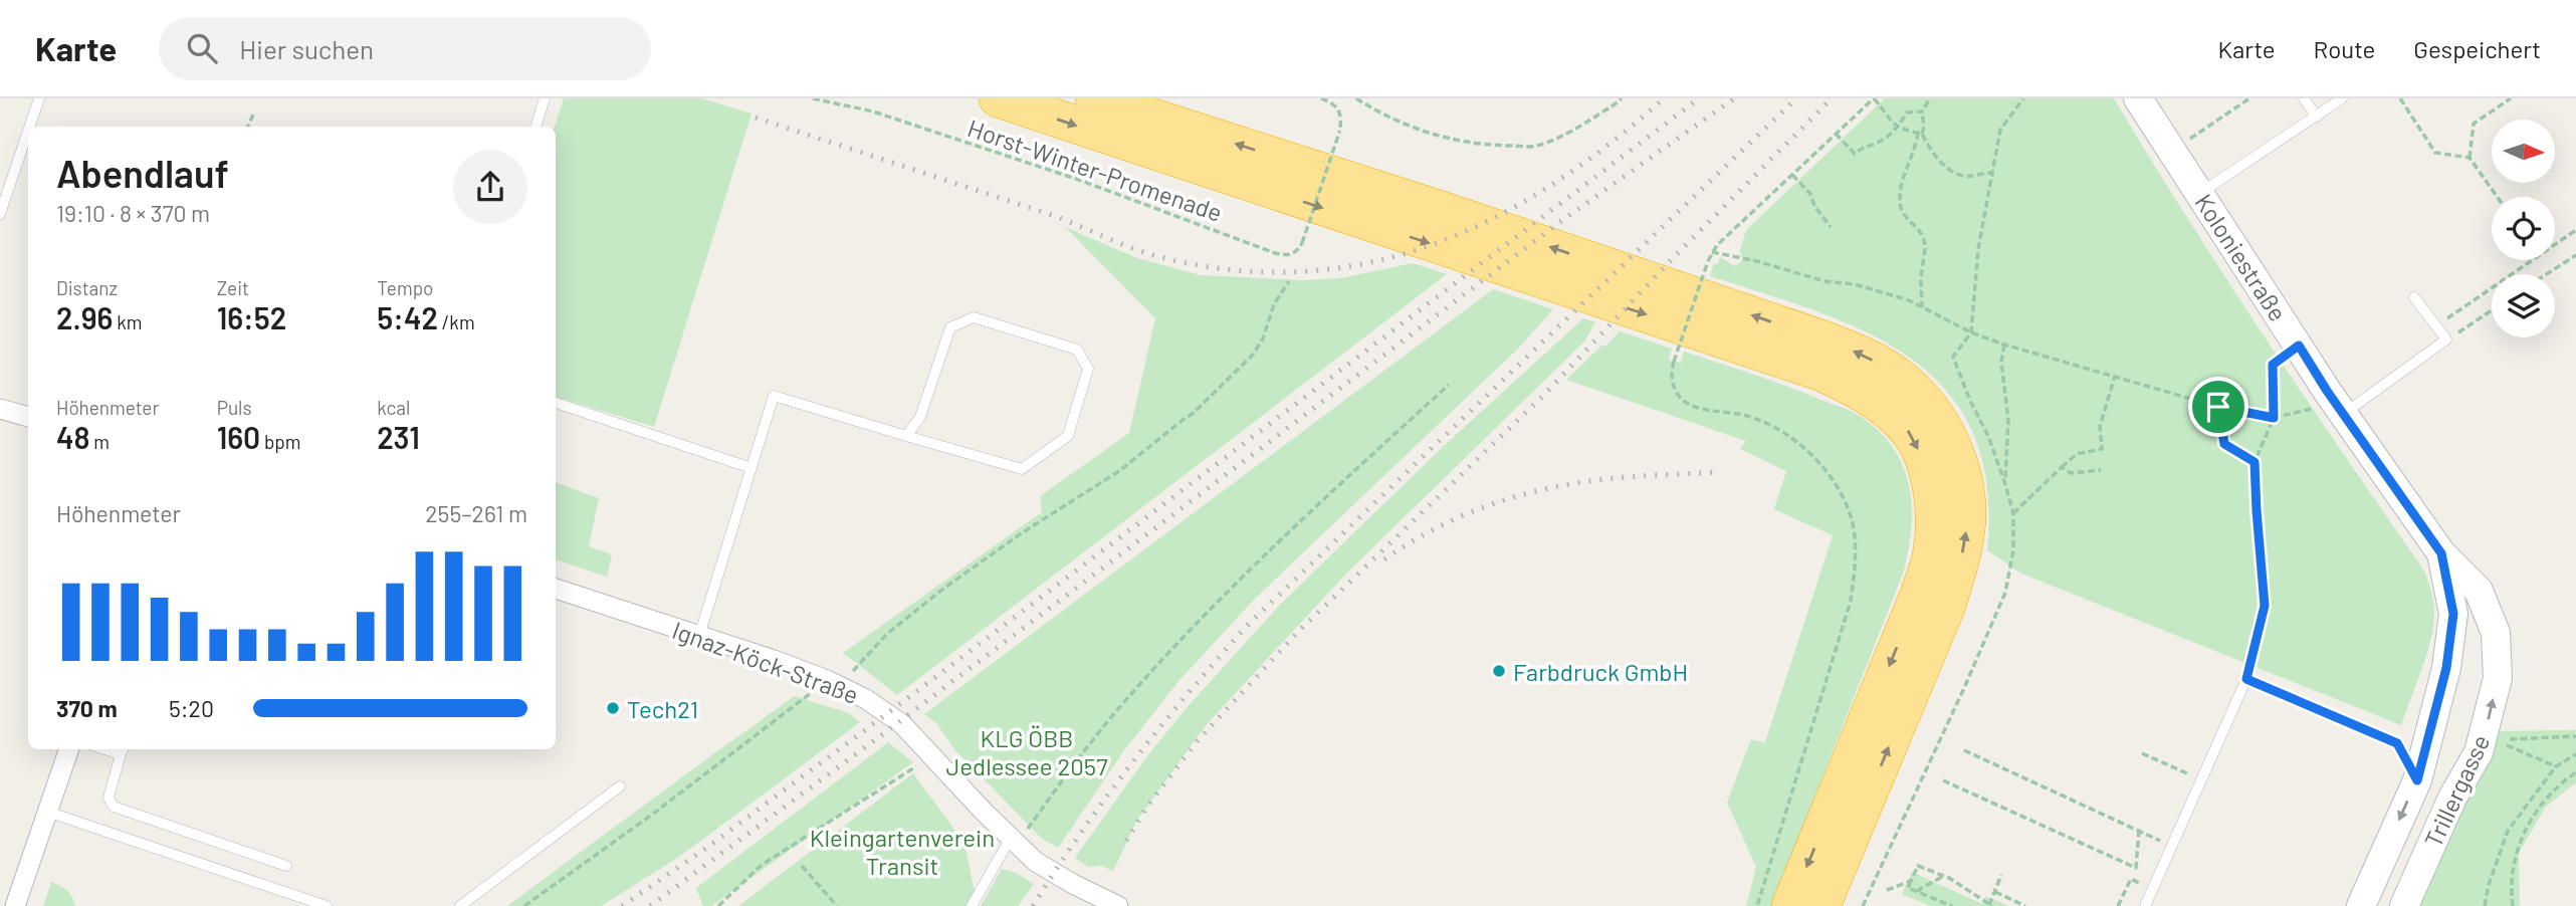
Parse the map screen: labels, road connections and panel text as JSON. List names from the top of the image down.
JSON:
{
  "streets": {
    "street": ["Koloniestraße", "Ignaz-Köck-Straße", "Trillergasse"],
    "path": ["Horst-Winter-Promenade"]
  },
  "crossings": [
    ["Koloniestraße", "Trillergasse"]
  ],
  "parks": ["KLG ÖBB Jedlessee 2057", "Kleingartenverein Transit"],
  "places": ["Farbdruck GmbH", "Tech21"],
  "north": "right",
  "page": {
    "header": "Karte",
    "search": "Hier suchen",
    "nav": ["Karte", "Route", "Gespeichert"],
    "heading": ["Abendlauf", "19:10 · 8 × 370 m"],
    "stats": [
      ["Distanz", "2.96 km"],
      ["Zeit", "16:52"],
      ["Tempo", "5:42 /km"],
      ["Höhenmeter", "48 m"],
      ["Puls", "160 bpm"],
      ["kcal", "231"]
    ],
    "chart": ["Höhenmeter", "255–261 m"],
    "list": [
      {
        "name": "370 m",
        "note": "5:20"
      }
    ]
  }
}
